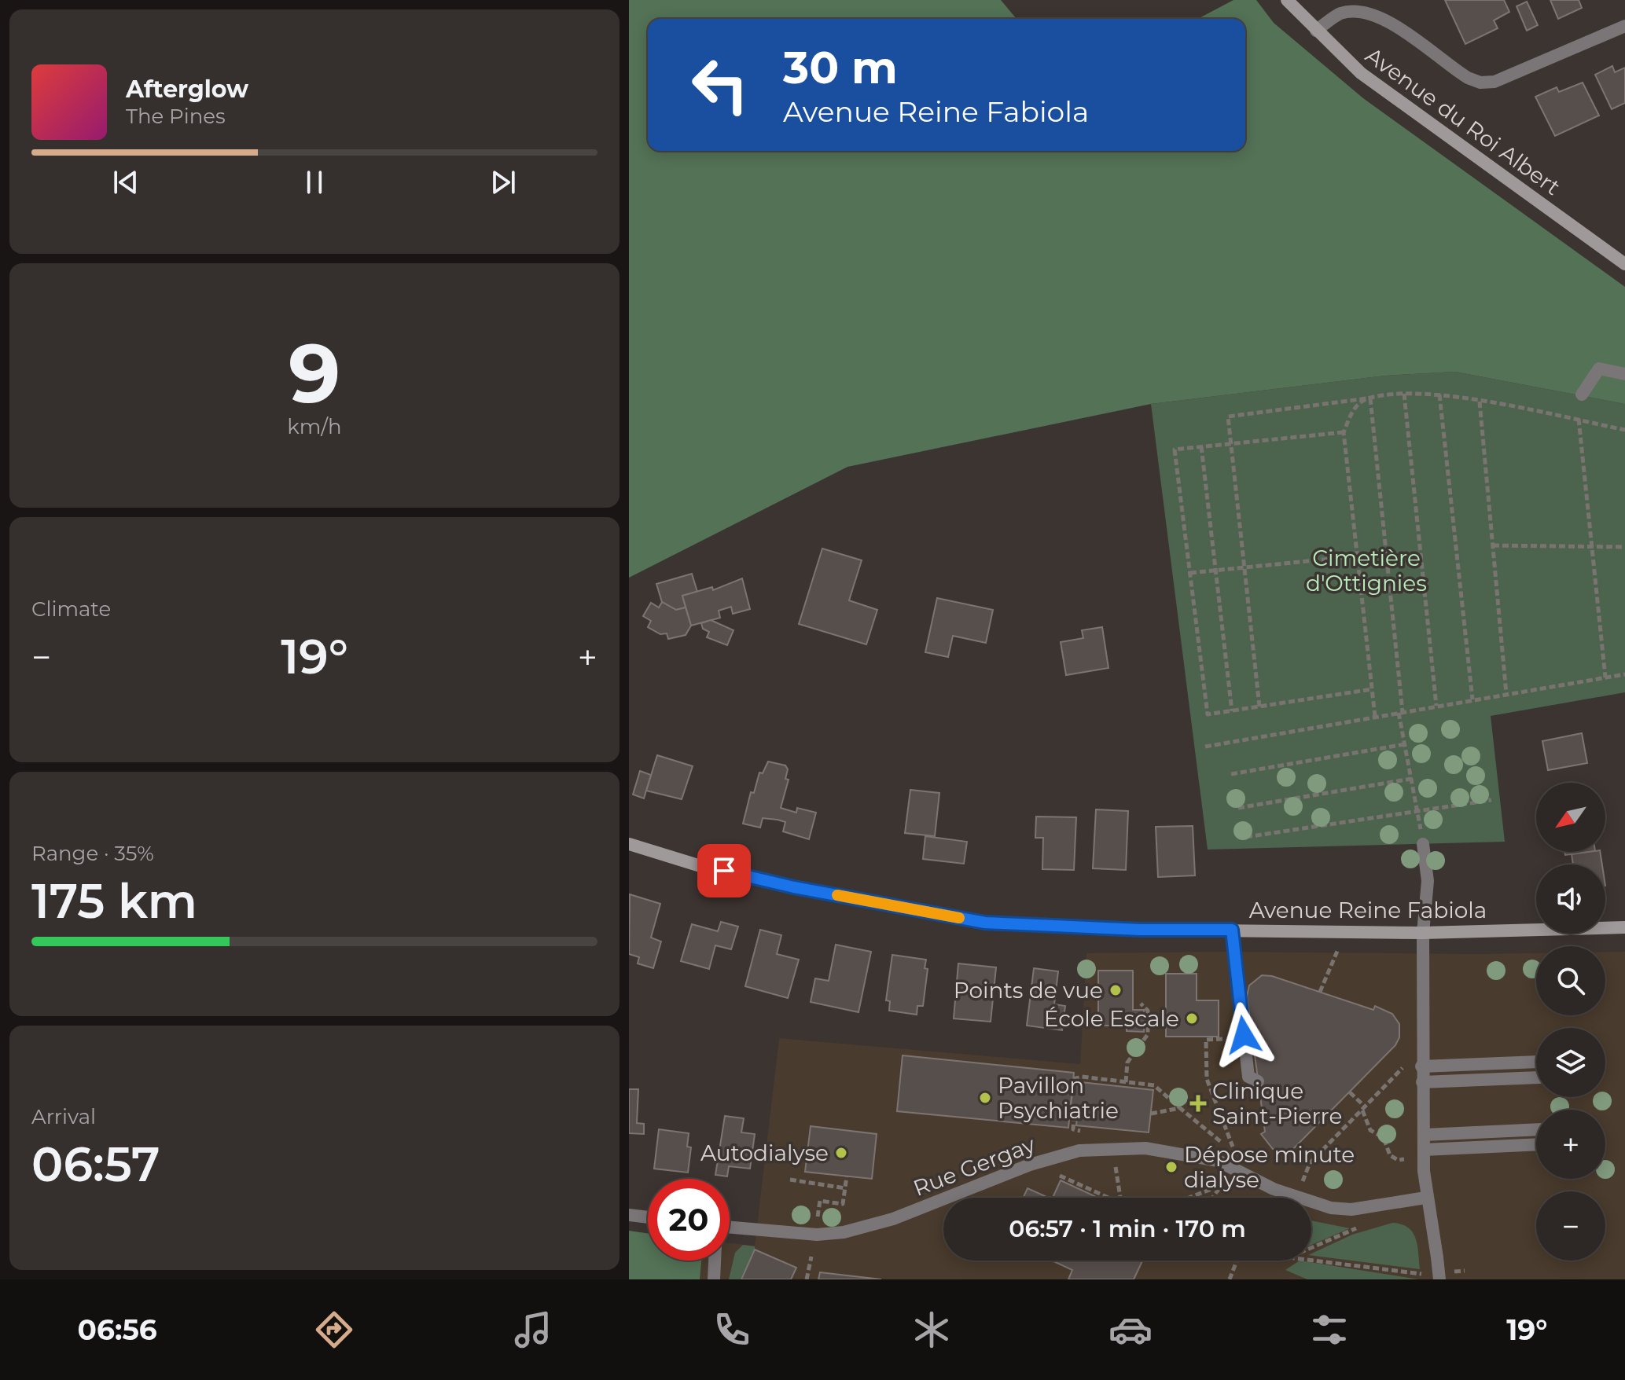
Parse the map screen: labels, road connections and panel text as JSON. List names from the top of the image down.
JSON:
{
  "streets": {
    "street": ["Avenue du Roi Albert", "Avenue Reine Fabiola", "Rue Gergay"]
  },
  "parks": ["Cimetière d'Ottignies"],
  "places": {
    "other": [
      "Points de vue",
      "École Escale",
      "Pavillon Psychiatrie",
      "Autodialyse",
      "Dépose minute dialyse"
    ],
    "health": ["Clinique Saint-Pierre"]
  },
  "north": "bottom left",
  "page": {
    "turn": ["30 m", "Avenue Reine Fabiola"],
    "song": ["Afterglow", "The Pines"],
    "tile": [
      ["9", "km/h"],
      "Climate",
      ["Range · 35%", "175 km"],
      ["Arrival", "06:57"]
    ],
    "heat": ["−", "19°", "+"],
    "map_buttons": ["+", "−"],
    "limit": "20",
    "trip": "06:57 · 1 min · 170 m",
    "tabs": ["06:56", "19°"]
  }
}
